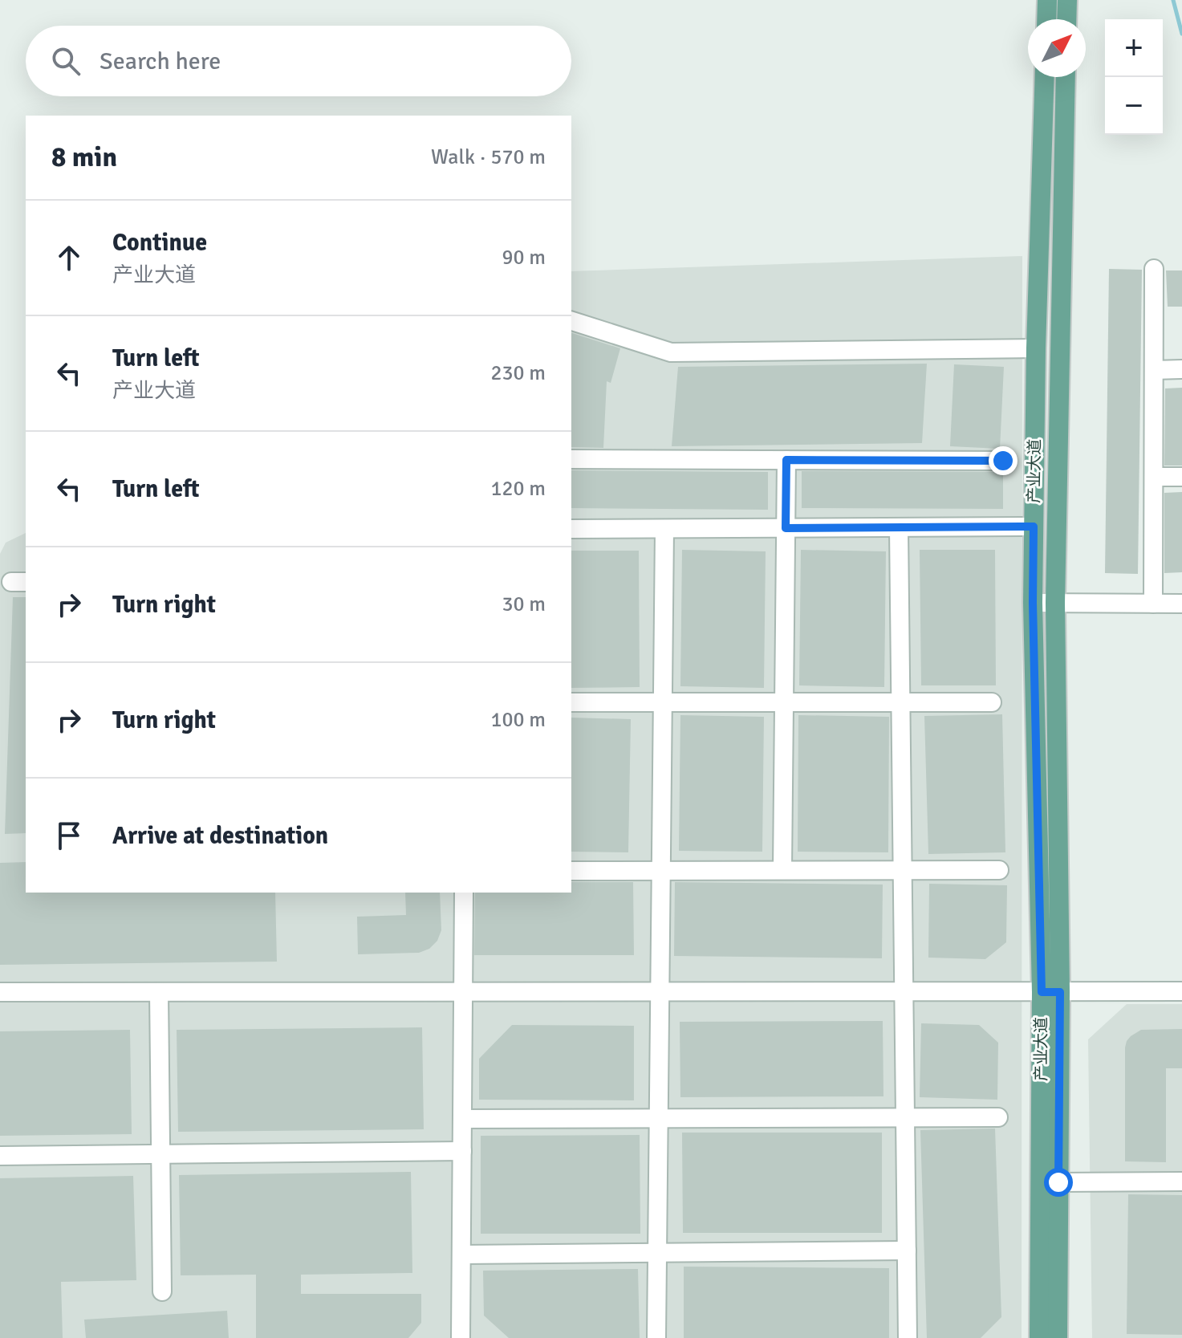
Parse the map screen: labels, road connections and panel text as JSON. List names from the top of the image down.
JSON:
{
  "streets": {
    "main road": ["产业大道"]
  },
  "north": "top right",
  "page": {
    "map_buttons": ["+", "−"],
    "search": "Search here",
    "heading": ["8 min", "Walk · 570 m"],
    "list": [
      ["Continue", "产业大道", "90 m"],
      ["Turn left", "产业大道", "230 m"],
      ["Turn left", "120 m"],
      ["Turn right", "30 m"],
      ["Turn right", "100 m"],
      "Arrive at destination"
    ]
  }
}
